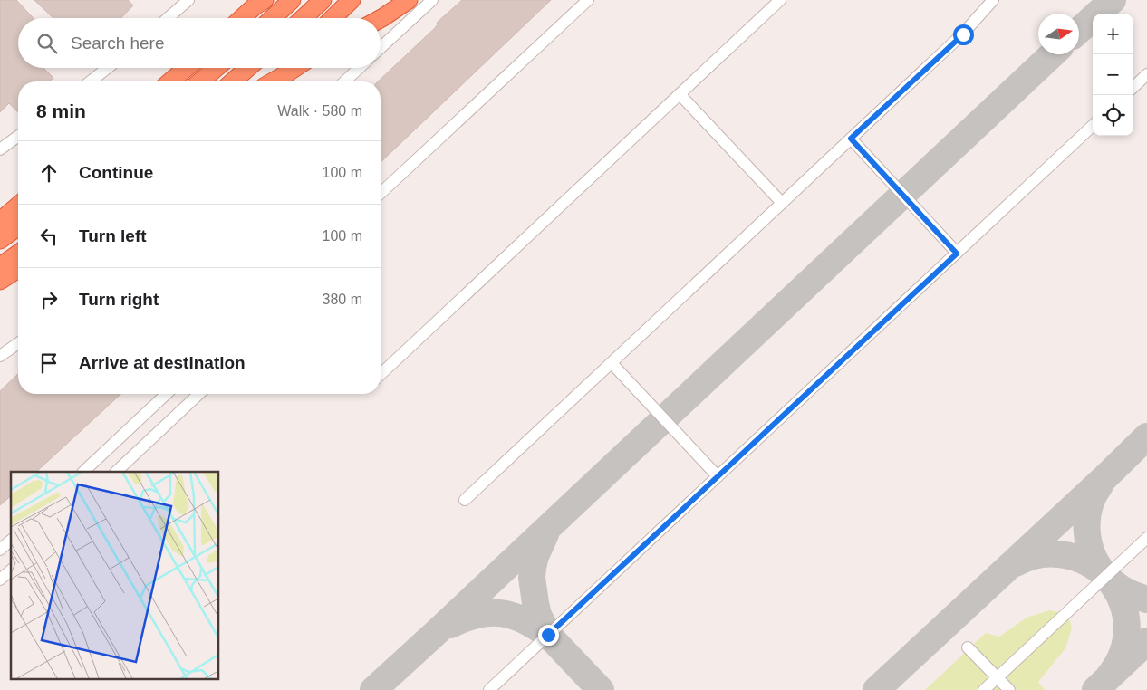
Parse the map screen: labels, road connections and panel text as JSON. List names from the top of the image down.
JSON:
{
  "north": "right",
  "page": {
    "map_buttons": ["+", "−"],
    "search": "Search here",
    "heading": ["8 min", "Walk · 580 m"],
    "list": [
      ["Continue", "100 m"],
      ["Turn left", "100 m"],
      ["Turn right", "380 m"],
      "Arrive at destination"
    ]
  }
}
